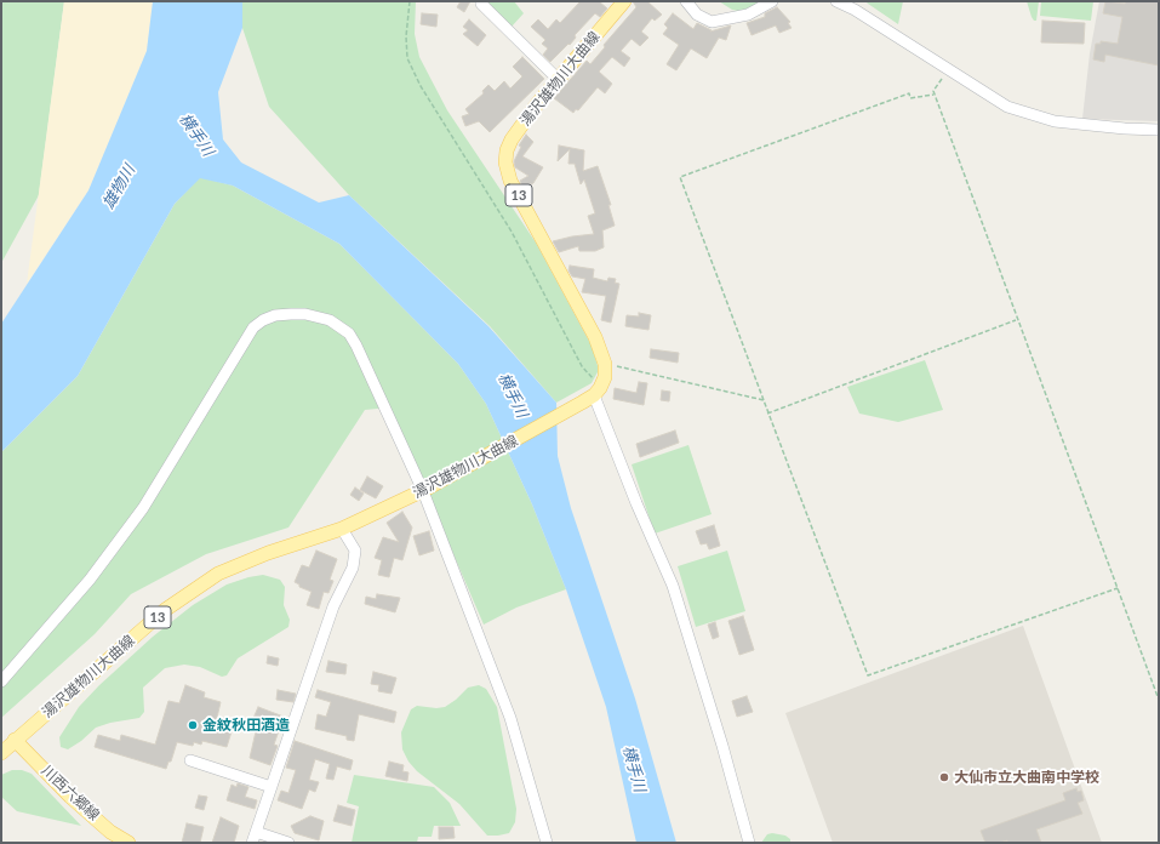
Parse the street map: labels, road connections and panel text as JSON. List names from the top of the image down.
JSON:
{
  "streets": {
    "main road": ["湯沢雄物川大曲線", "13", "川西六郷線"]
  },
  "crossings": [
    ["湯沢雄物川大曲線", "川西六郷線"]
  ],
  "water": ["横手川", "雄物川"],
  "places": ["金紋秋田酒造", "大仙市立大曲南中学校"]
}
